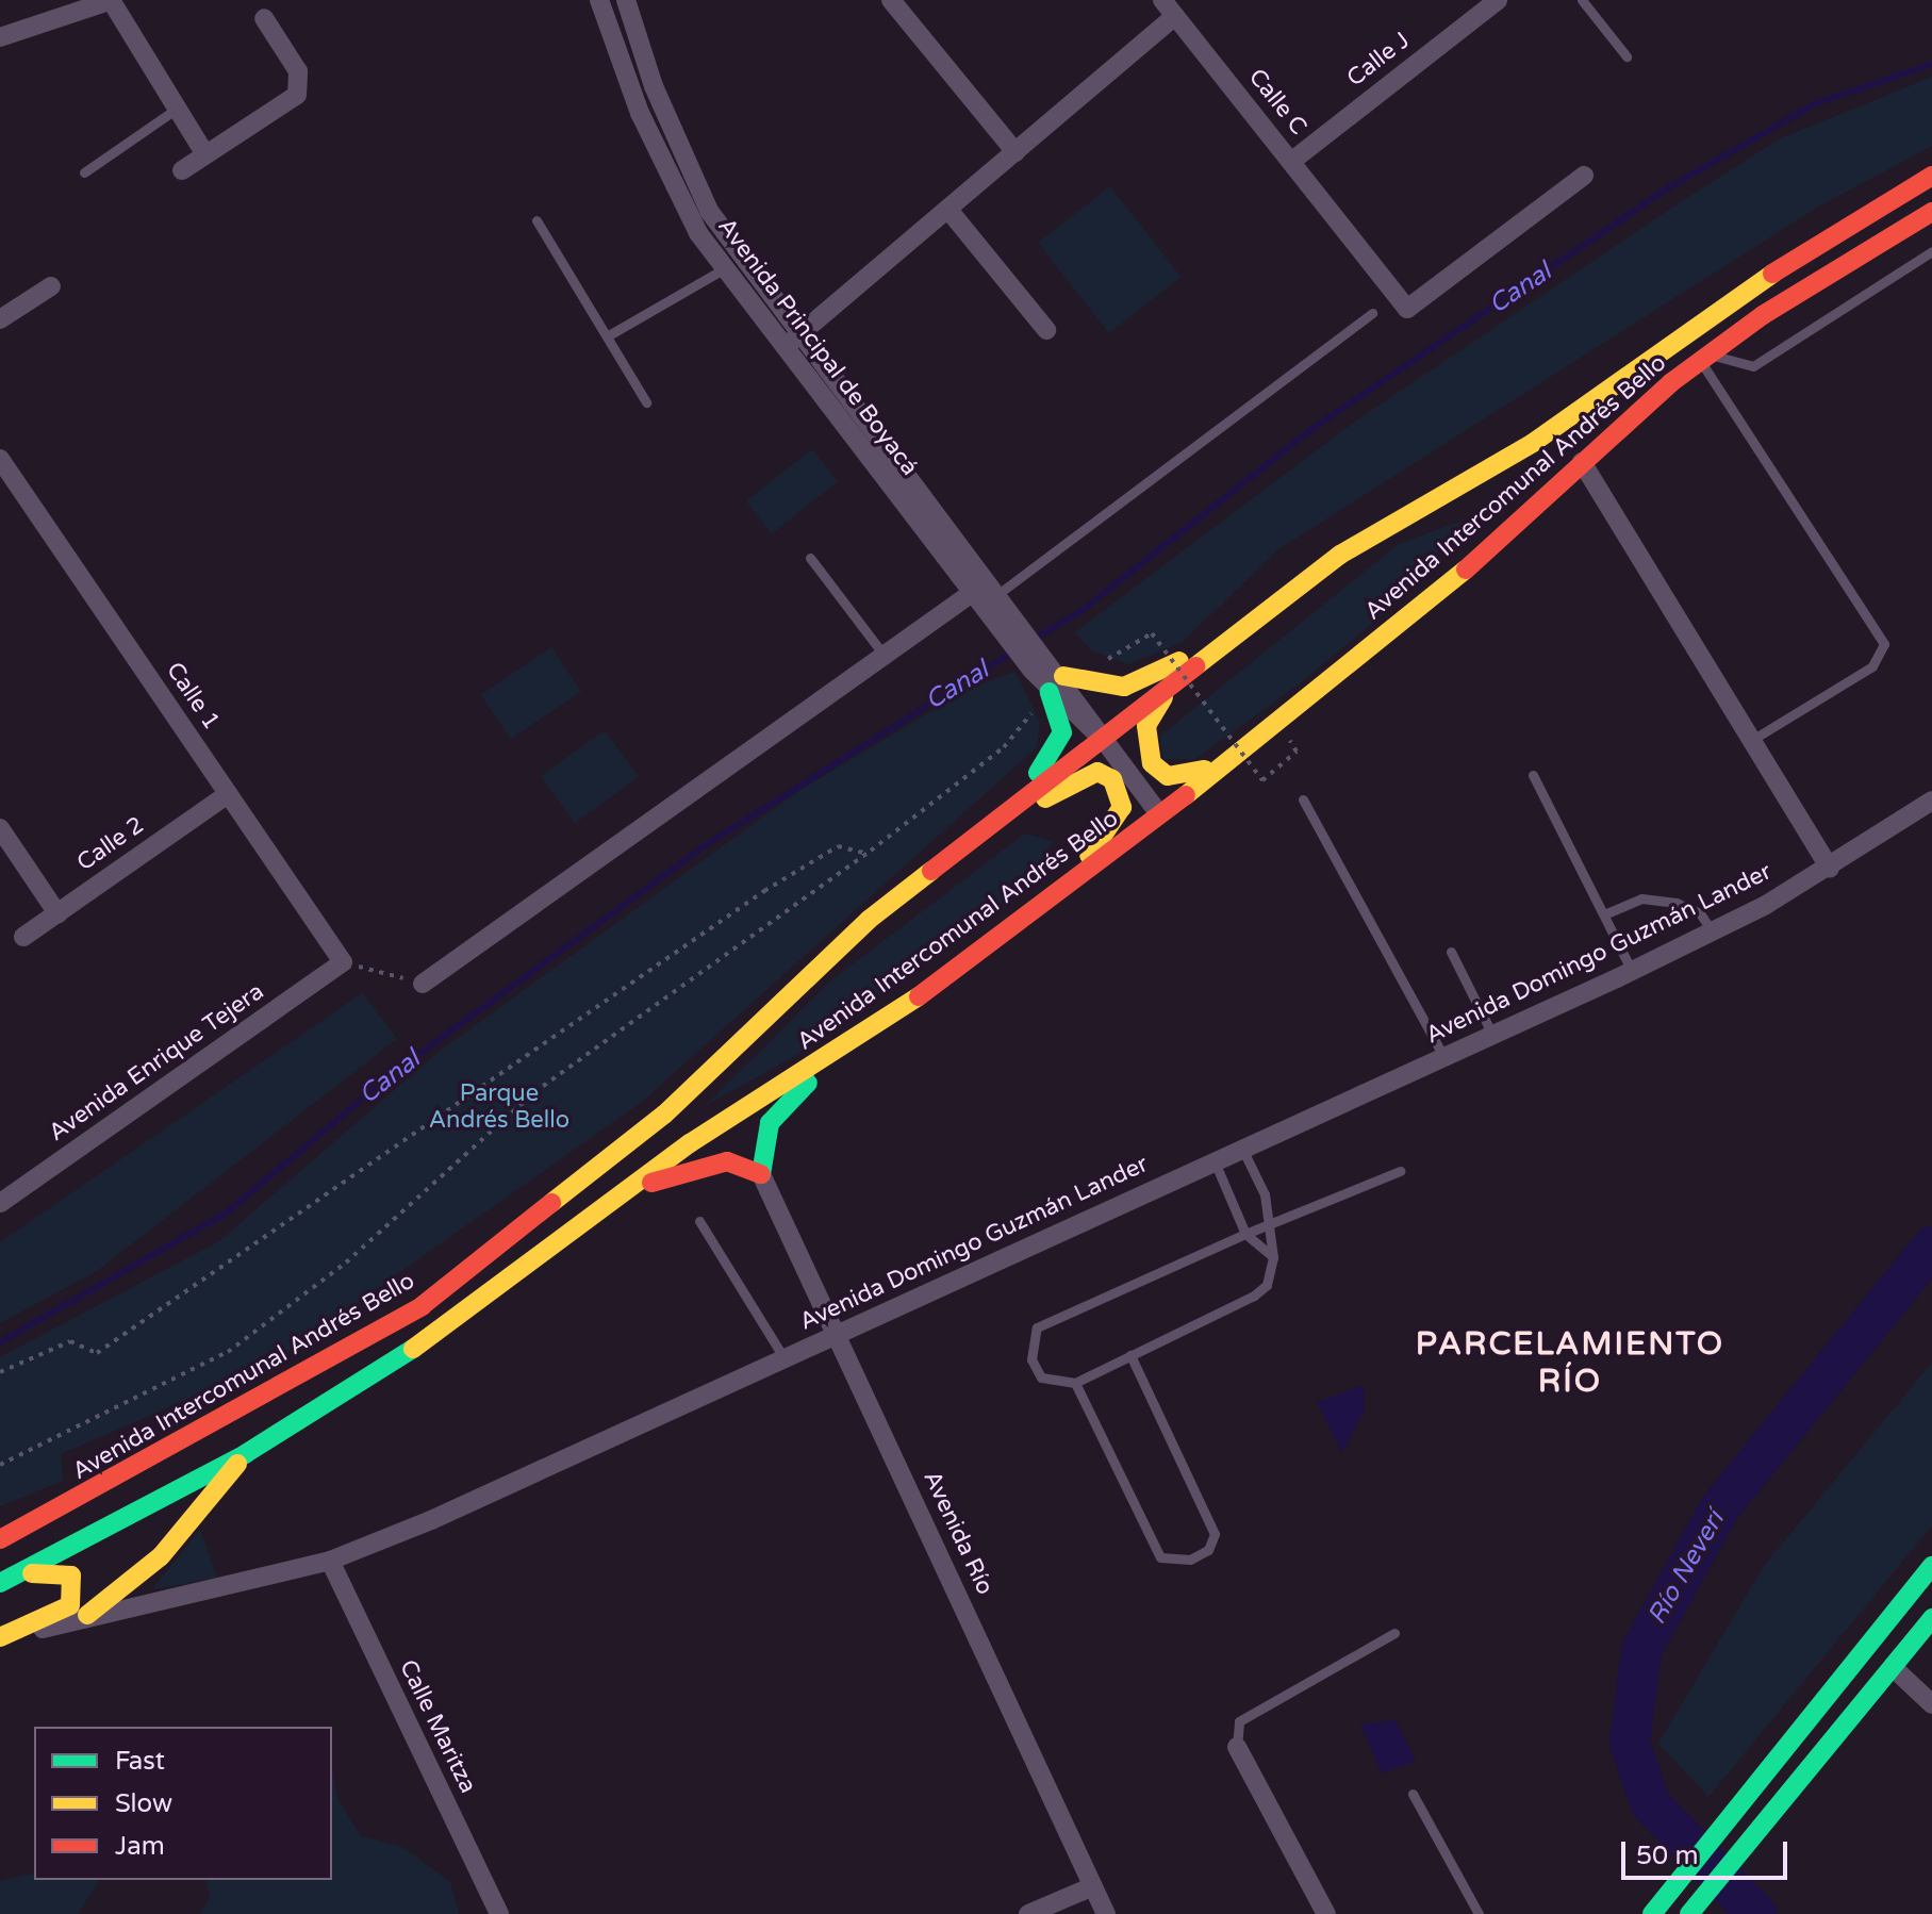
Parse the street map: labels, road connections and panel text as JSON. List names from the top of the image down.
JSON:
{
  "streets": {
    "main road": ["Avenida Intercomunal Andrés Bello"],
    "street": [
      "Calle J",
      "Calle C",
      "Avenida Principal de Boyacá",
      "Calle 1",
      "Calle 2",
      "Avenida Domingo Guzmán Lander",
      "Avenida Enrique Tejera",
      "Avenida Río",
      "Calle Maritza"
    ]
  },
  "crossings": [
    ["Calle J", "Calle C"],
    ["Avenida Principal de Boyacá", "Avenida Intercomunal Andrés Bello"],
    ["Calle 1", "Calle 2"],
    ["Calle 1", "Avenida Enrique Tejera"],
    ["Avenida Domingo Guzmán Lander", "Avenida Río"],
    ["Avenida Domingo Guzmán Lander", "Calle Maritza"]
  ],
  "districts": ["PARCELAMIENTO RÍO"],
  "water": ["Canal", "Río Neverí"],
  "parks": ["Parque Andrés Bello"],
  "legend": ["Fast", "Slow", "Jam"],
  "scale_bar": "50 m"
}
